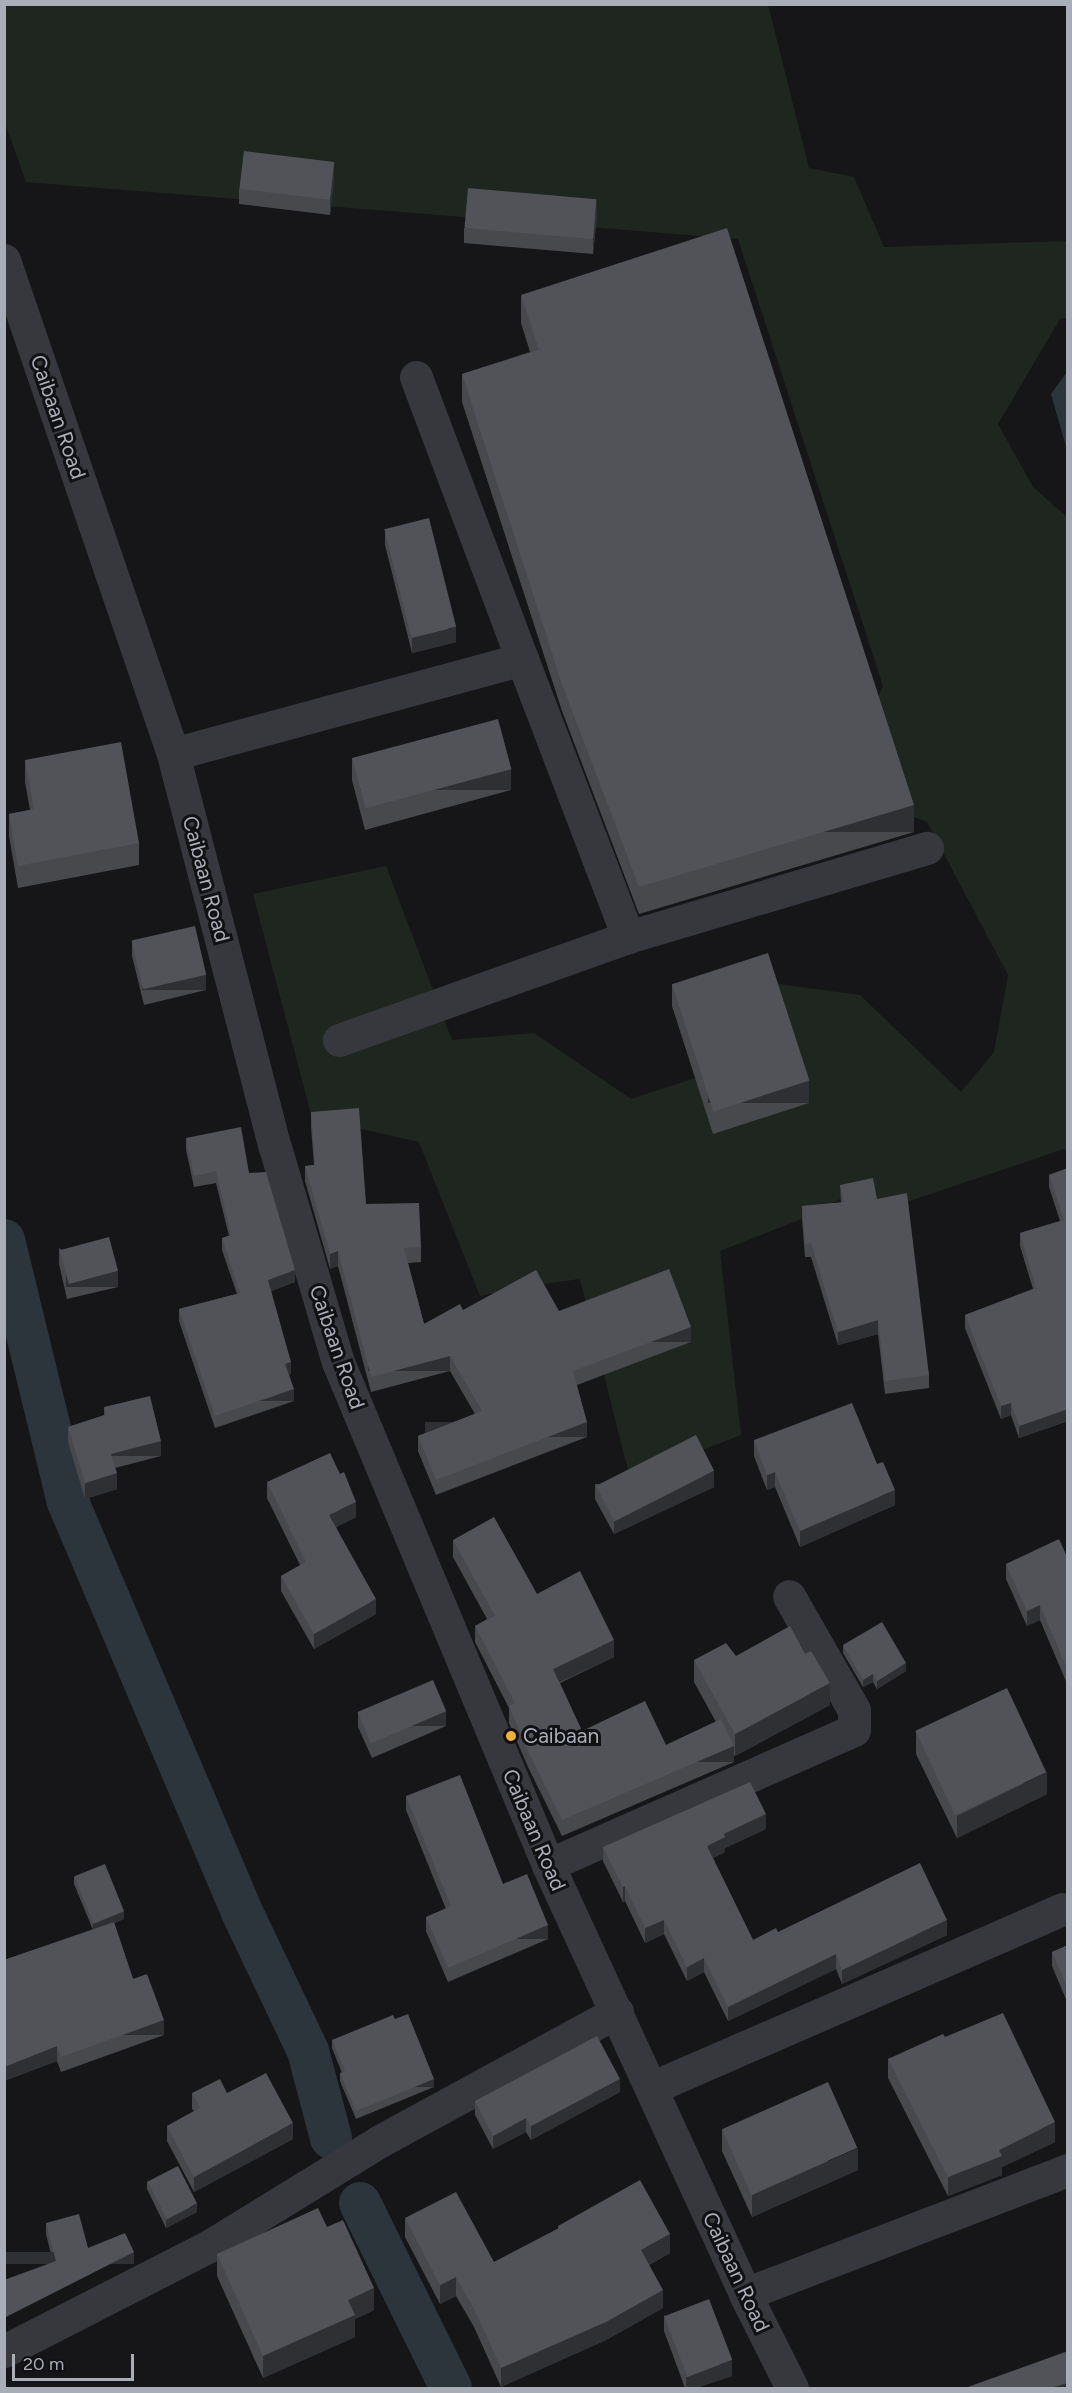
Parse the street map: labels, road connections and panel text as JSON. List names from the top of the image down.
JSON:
{
  "streets": {
    "street": ["Caibaan Road"]
  },
  "places": ["Caibaan"],
  "scale_bar": "20 m"
}
